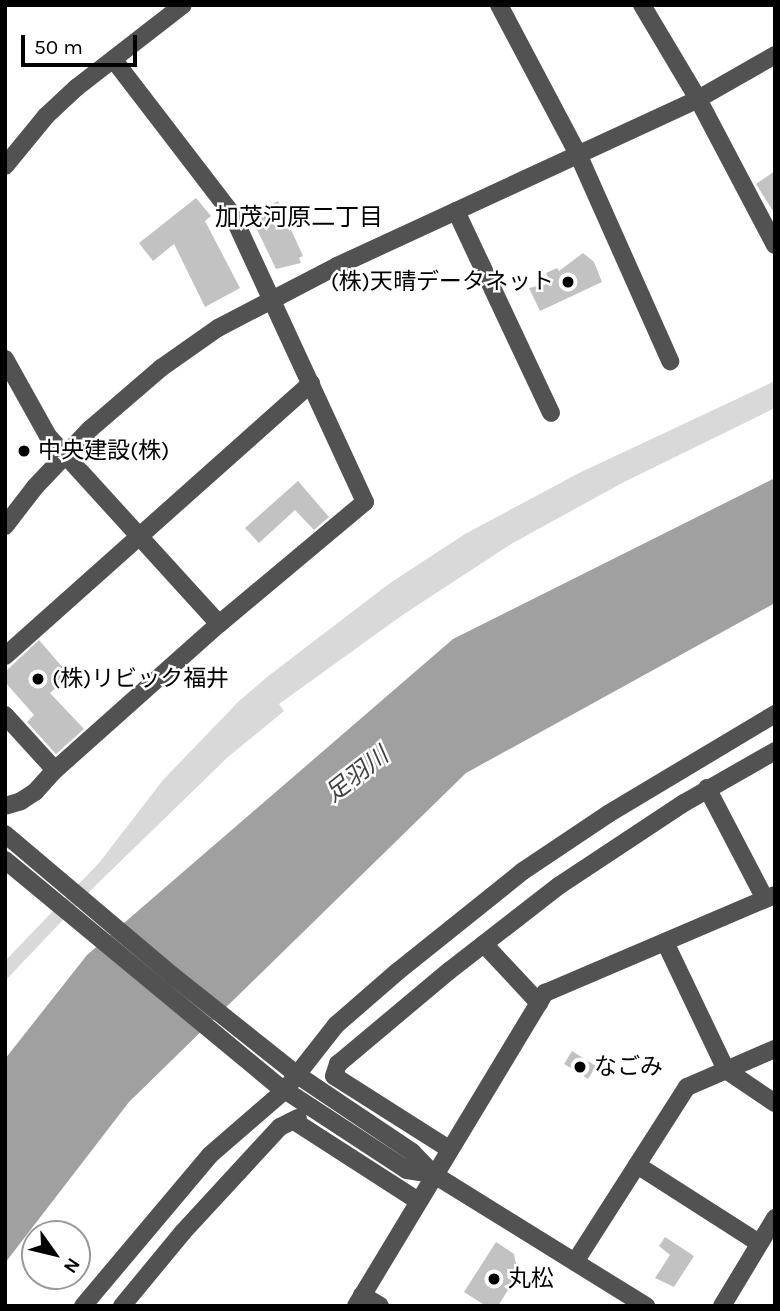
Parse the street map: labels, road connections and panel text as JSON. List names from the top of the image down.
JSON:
{
  "districts": ["加茂河原二丁目"],
  "water": ["足羽川"],
  "places": [
    "(株)天晴データネット",
    "中央建設(株)",
    "(株)リビック福井",
    "なごみ",
    "丸松"
  ],
  "scale_bar": "50 m",
  "north": "bottom right"
}
